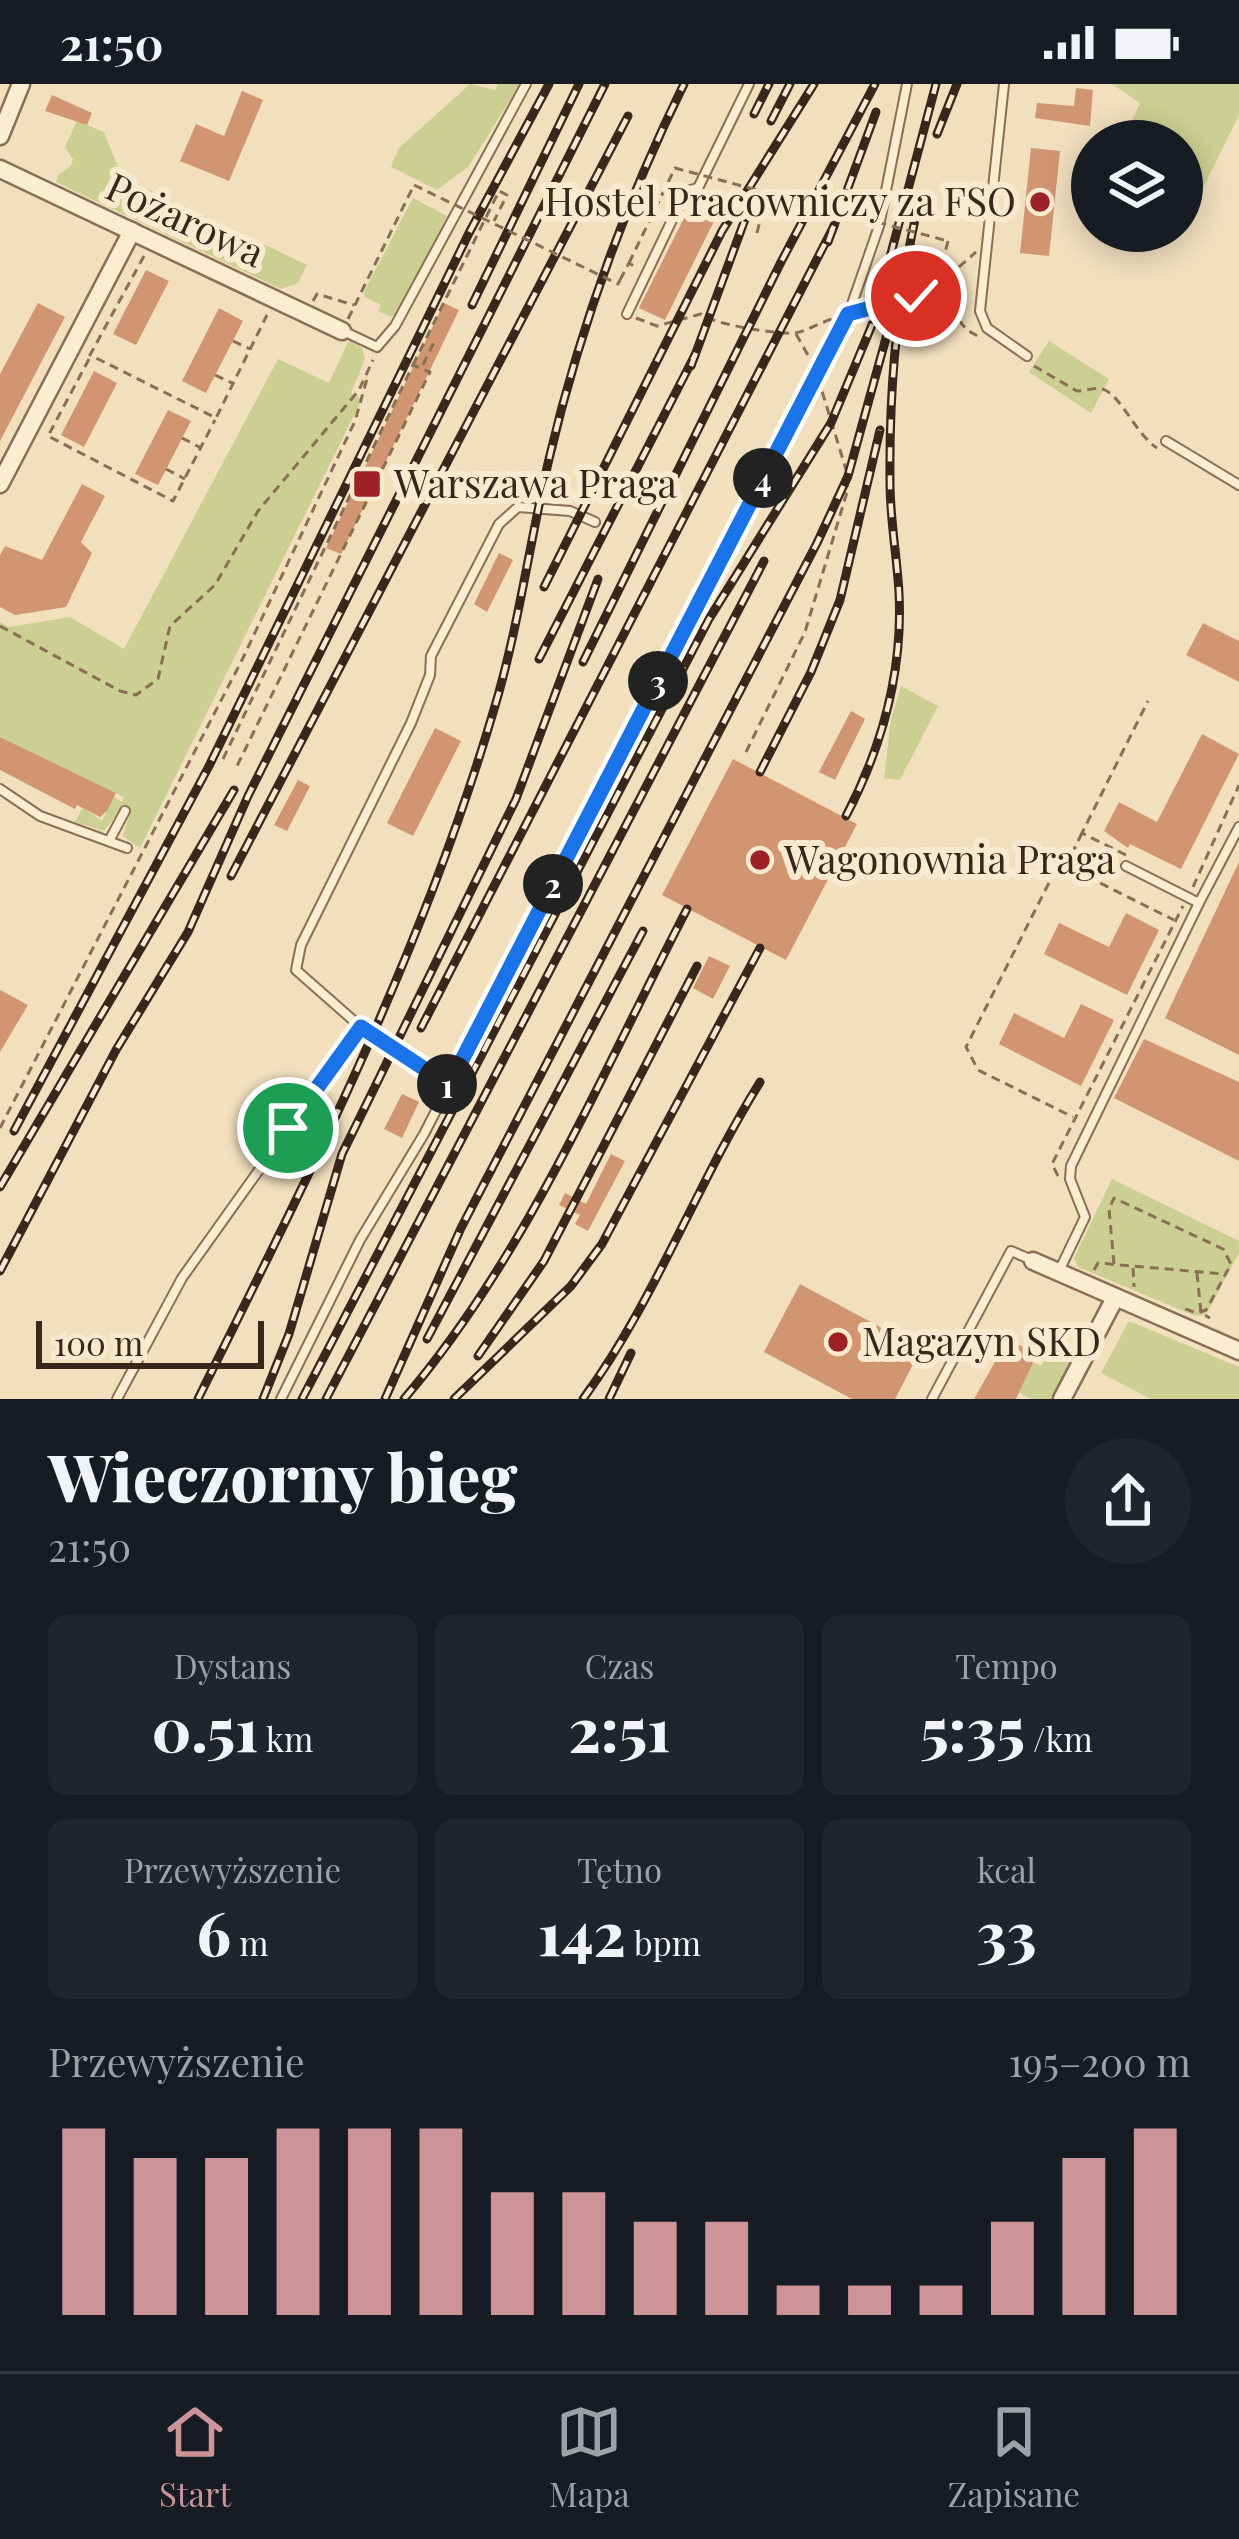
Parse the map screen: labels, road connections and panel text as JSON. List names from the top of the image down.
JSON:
{
  "streets": {
    "street": ["Pożarowa"]
  },
  "places": {
    "other": ["Hostel Pracowniczy za FSO", "Wagonownia Praga", "Magazyn SKD"],
    "transit": ["Warszawa Praga"]
  },
  "scale_bar": "100 m",
  "page": {
    "status": "21:50",
    "pins": [
      "4",
      "3",
      "2",
      "1"
    ],
    "scale": "100 m",
    "heading": ["Wieczorny bieg", "21:50"],
    "stats": [
      ["Dystans", "0.51 km"],
      ["Czas", "2:51"],
      ["Tempo", "5:35 /km"],
      ["Przewyższenie", "6 m"],
      ["Tętno", "142 bpm"],
      ["kcal", "33"]
    ],
    "chart": ["Przewyższenie", "195–200 m"],
    "tabs": ["Start", "Mapa", "Zapisane"]
  }
}
